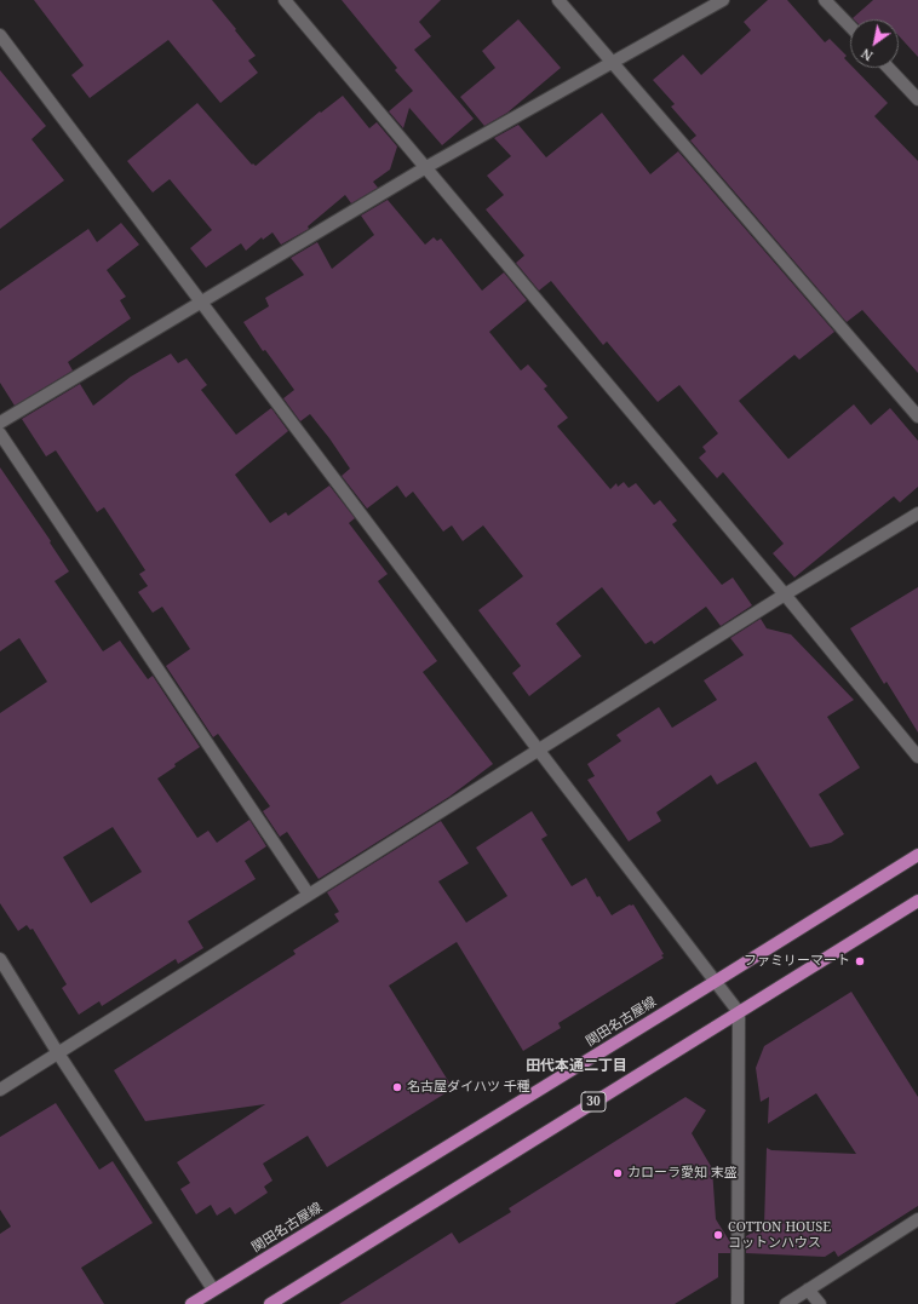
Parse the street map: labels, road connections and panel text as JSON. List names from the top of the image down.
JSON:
{
  "streets": {
    "main road": ["関田名古屋線", "30"]
  },
  "districts": ["田代本通二丁目"],
  "places": [
    "ファミリーマート",
    "名古屋ダイハツ 千種",
    "カローラ愛知 末盛",
    "COTTON HOUSE コットンハウス"
  ],
  "north": "bottom left"
}
